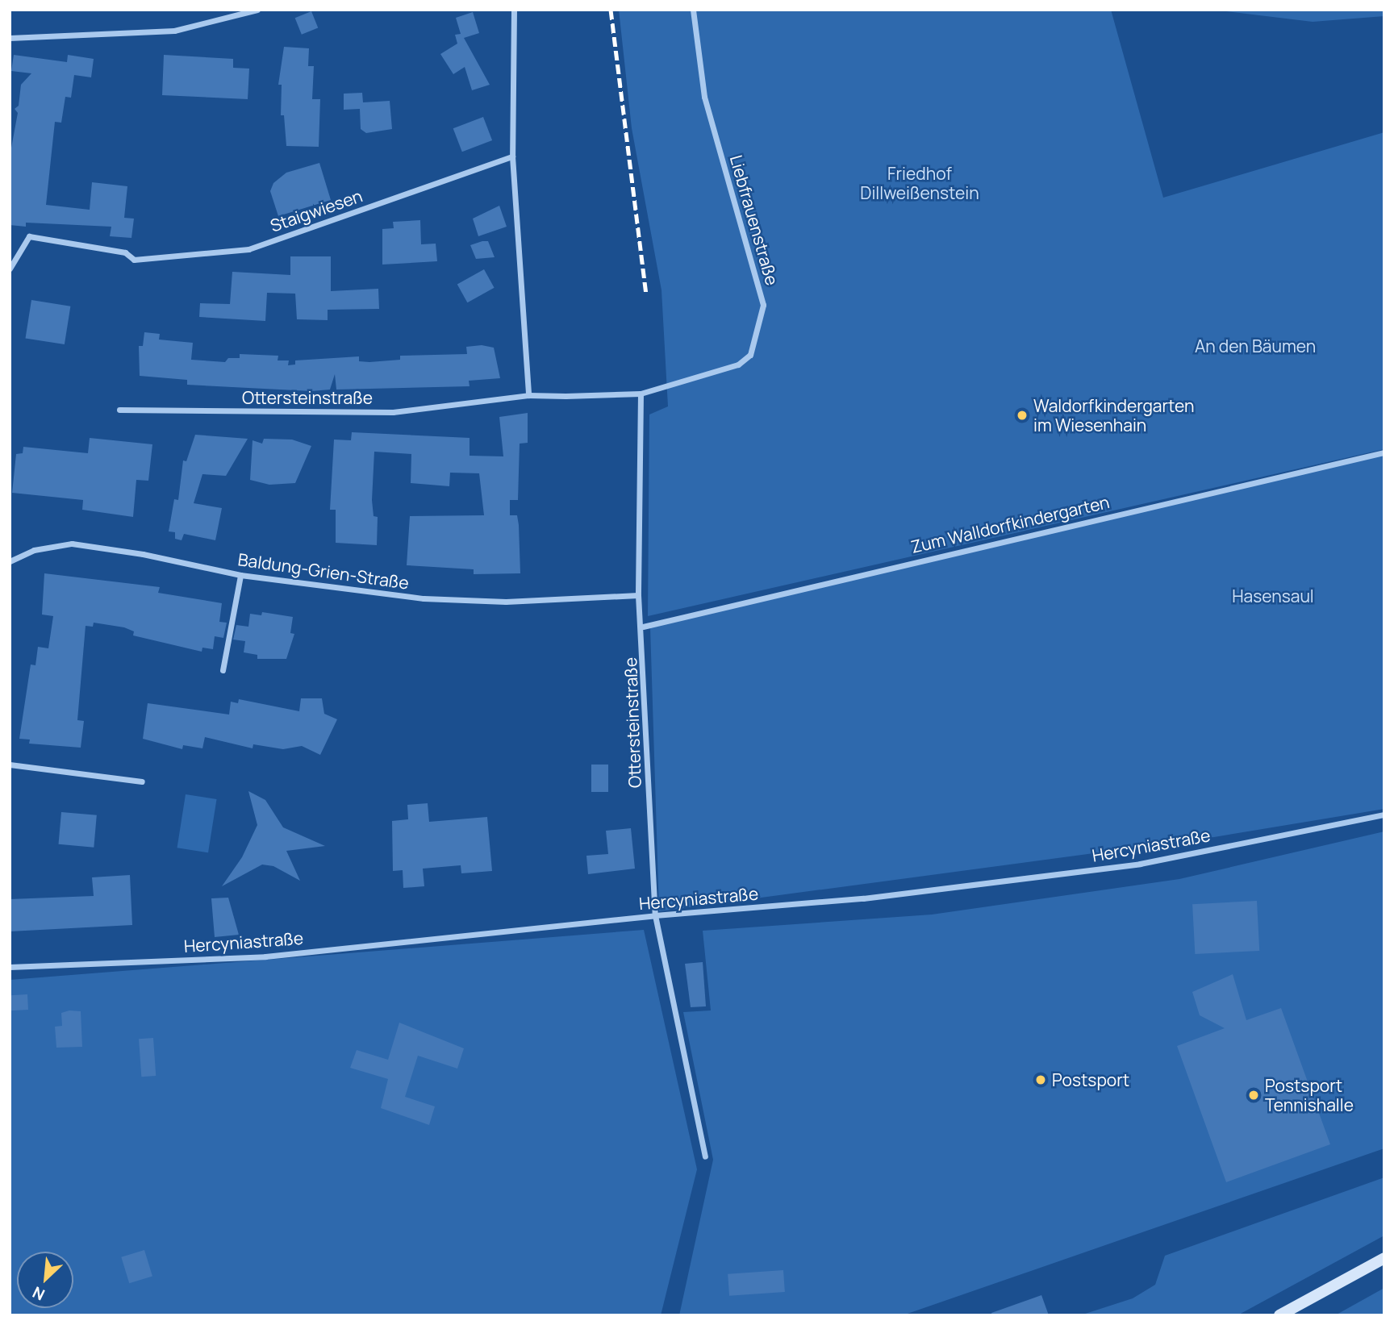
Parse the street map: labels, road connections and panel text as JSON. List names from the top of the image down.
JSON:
{
  "streets": {
    "street": [
      "Staigwiesen",
      "Liebfrauenstraße",
      "Ottersteinstraße",
      "Zum Walldorfkindergarten",
      "Baldung-Grien-Straße",
      "Hercyniastraße"
    ]
  },
  "crossings": [
    ["Liebfrauenstraße", "Ottersteinstraße"],
    ["Ottersteinstraße", "Zum Walldorfkindergarten"],
    ["Ottersteinstraße", "Baldung-Grien-Straße"],
    ["Ottersteinstraße", "Hercyniastraße"]
  ],
  "parks": ["Friedhof Dillweißenstein", "An den Bäumen", "Hasensaul"],
  "places": ["Waldorfkindergarten im Wiesenhain", "Postsport", "Postsport Tennishalle"],
  "north": "bottom left"
}
